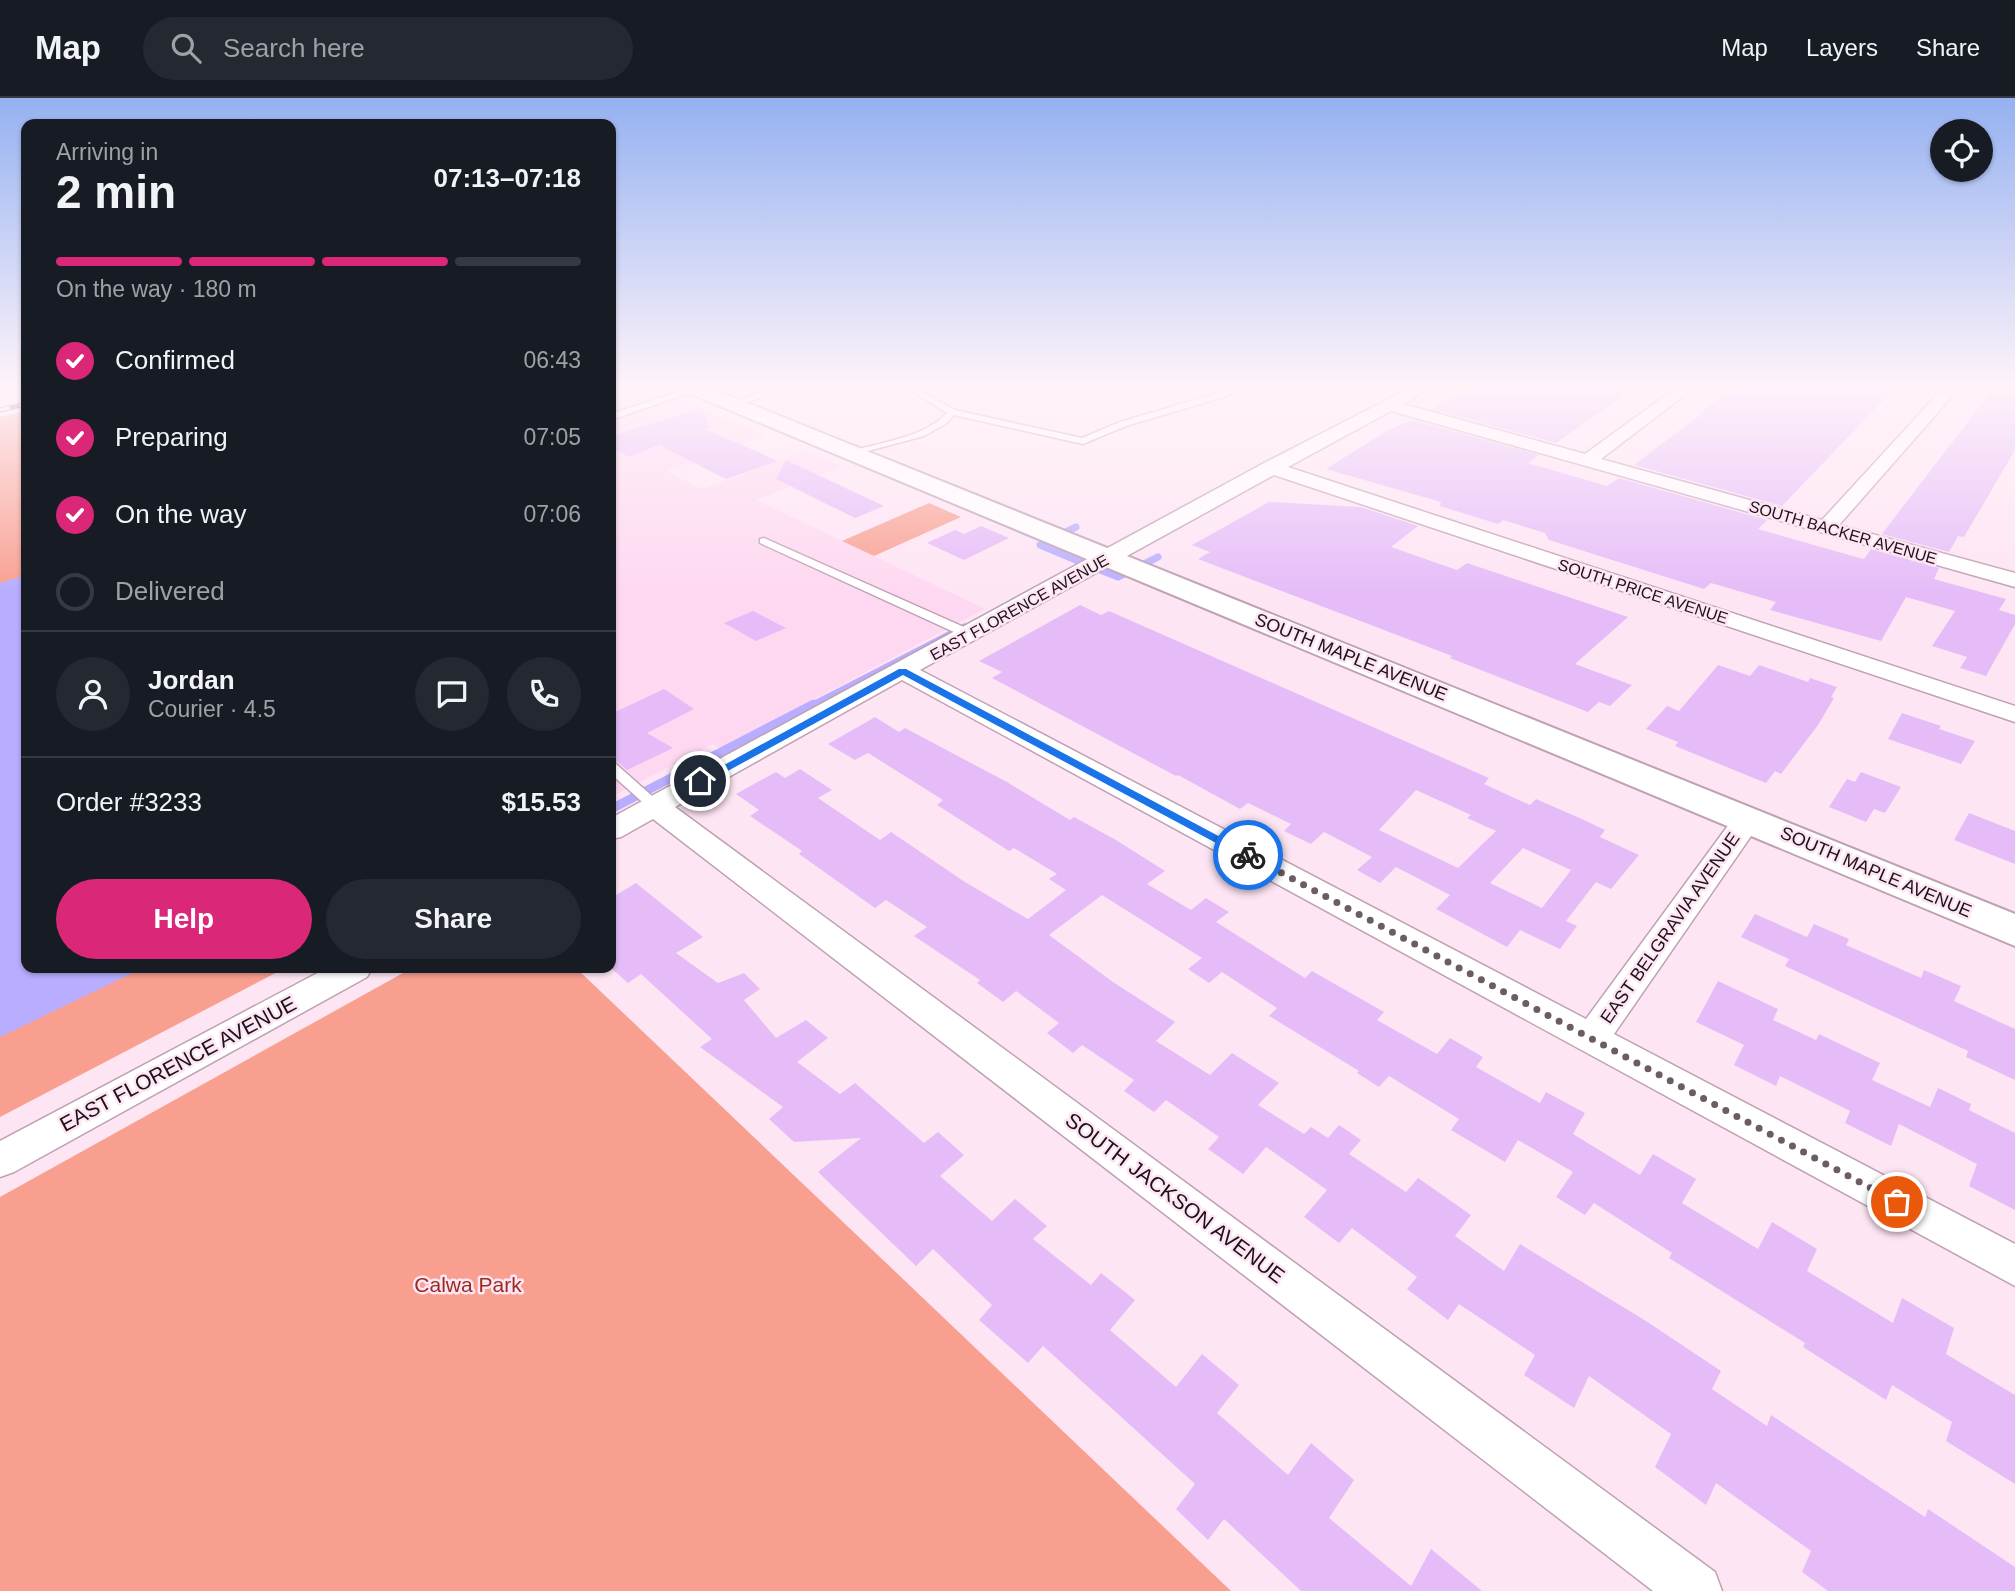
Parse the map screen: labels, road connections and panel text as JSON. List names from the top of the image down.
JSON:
{
  "streets": {
    "main road": ["SOUTH MAPLE AVENUE"],
    "street": [
      "SOUTH BACKER AVENUE",
      "SOUTH PRICE AVENUE",
      "EAST FLORENCE AVENUE",
      "EAST BELGRAVIA AVENUE",
      "SOUTH JACKSON AVENUE"
    ]
  },
  "crossings": [
    ["SOUTH PRICE AVENUE", "EAST FLORENCE AVENUE"],
    ["EAST FLORENCE AVENUE", "SOUTH MAPLE AVENUE"],
    ["EAST FLORENCE AVENUE", "SOUTH JACKSON AVENUE"],
    ["SOUTH MAPLE AVENUE", "EAST BELGRAVIA AVENUE"]
  ],
  "parks": ["Calwa Park"],
  "page": {
    "header": "Map",
    "search": "Search here",
    "nav": ["Map", "Layers", "Share"],
    "heading": ["2 min", "Arriving in", "07:13–07:18"],
    "panel": [
      "Jordan",
      "Courier · 4.5",
      "Order #3233",
      "$15.53"
    ],
    "bar": "On the way · 180 m",
    "list": [
      ["Confirmed", "06:43"],
      ["Preparing", "07:05"],
      ["On the way", "07:06"],
      "Delivered"
    ],
    "buttons": ["Help", "Share"]
  }
}
